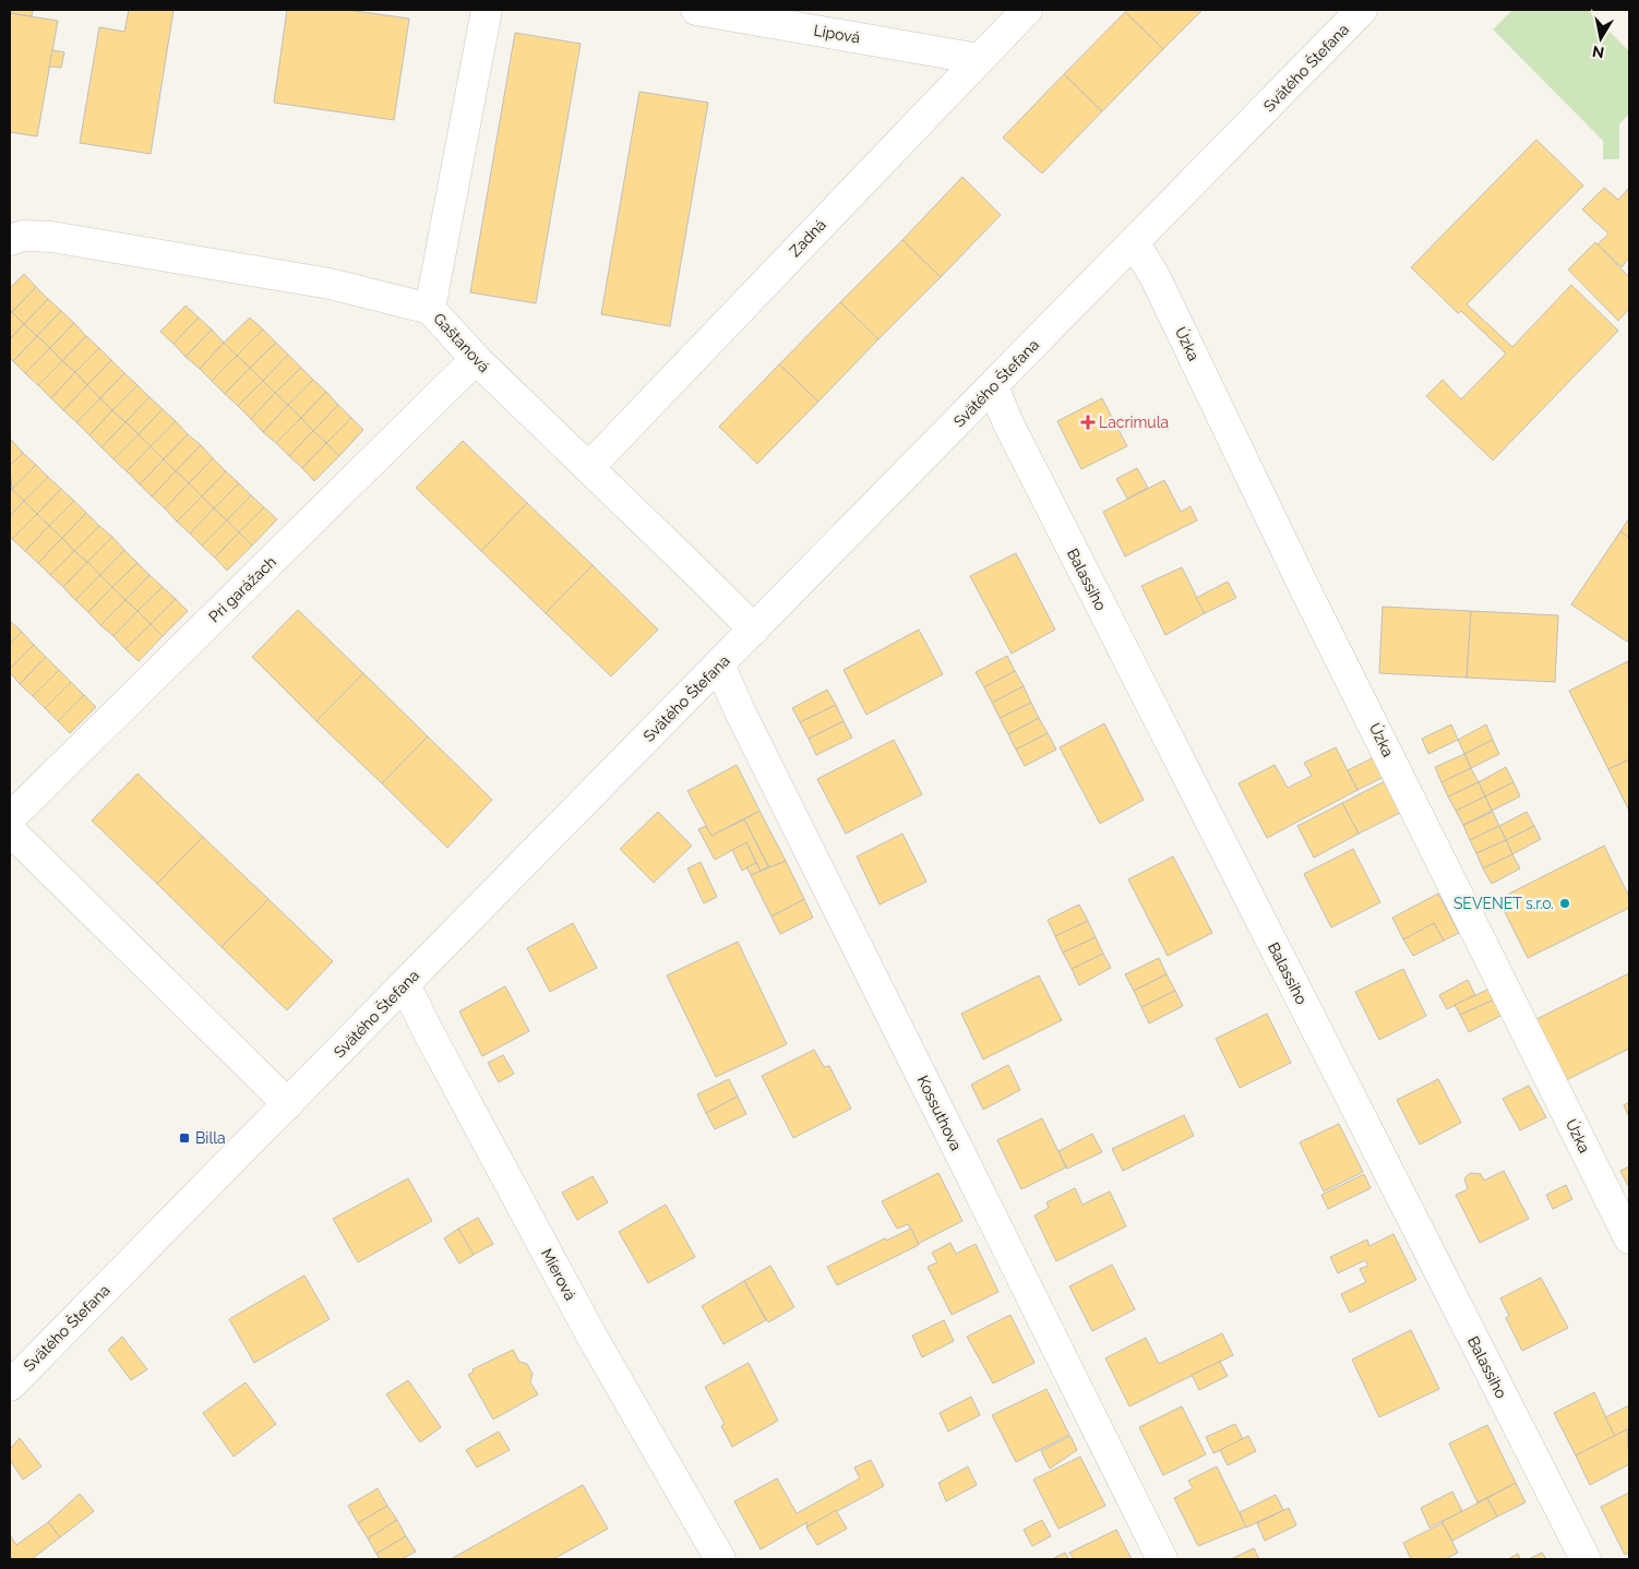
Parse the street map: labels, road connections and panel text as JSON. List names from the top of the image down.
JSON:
{
  "streets": {
    "street": [
      "Lipová",
      "Svätého Štefana",
      "Zadná",
      "Gaštanová",
      "Úzka",
      "Balassiho",
      "Pri garážach",
      "Kossuthova",
      "Mierová"
    ]
  },
  "crossings": [
    ["Lipová", "Zadná"],
    ["Svätého Štefana", "Gaštanová"],
    ["Svätého Štefana", "Úzka"],
    ["Svätého Štefana", "Balassiho"],
    ["Svätého Štefana", "Kossuthova"],
    ["Svätého Štefana", "Mierová"],
    ["Zadná", "Gaštanová"],
    ["Gaštanová", "Pri garážach"]
  ],
  "places": {
    "health": ["Lacrimula"],
    "other": ["SEVENET s.r.o."],
    "transit": ["Billa"]
  },
  "north": "bottom"
}
